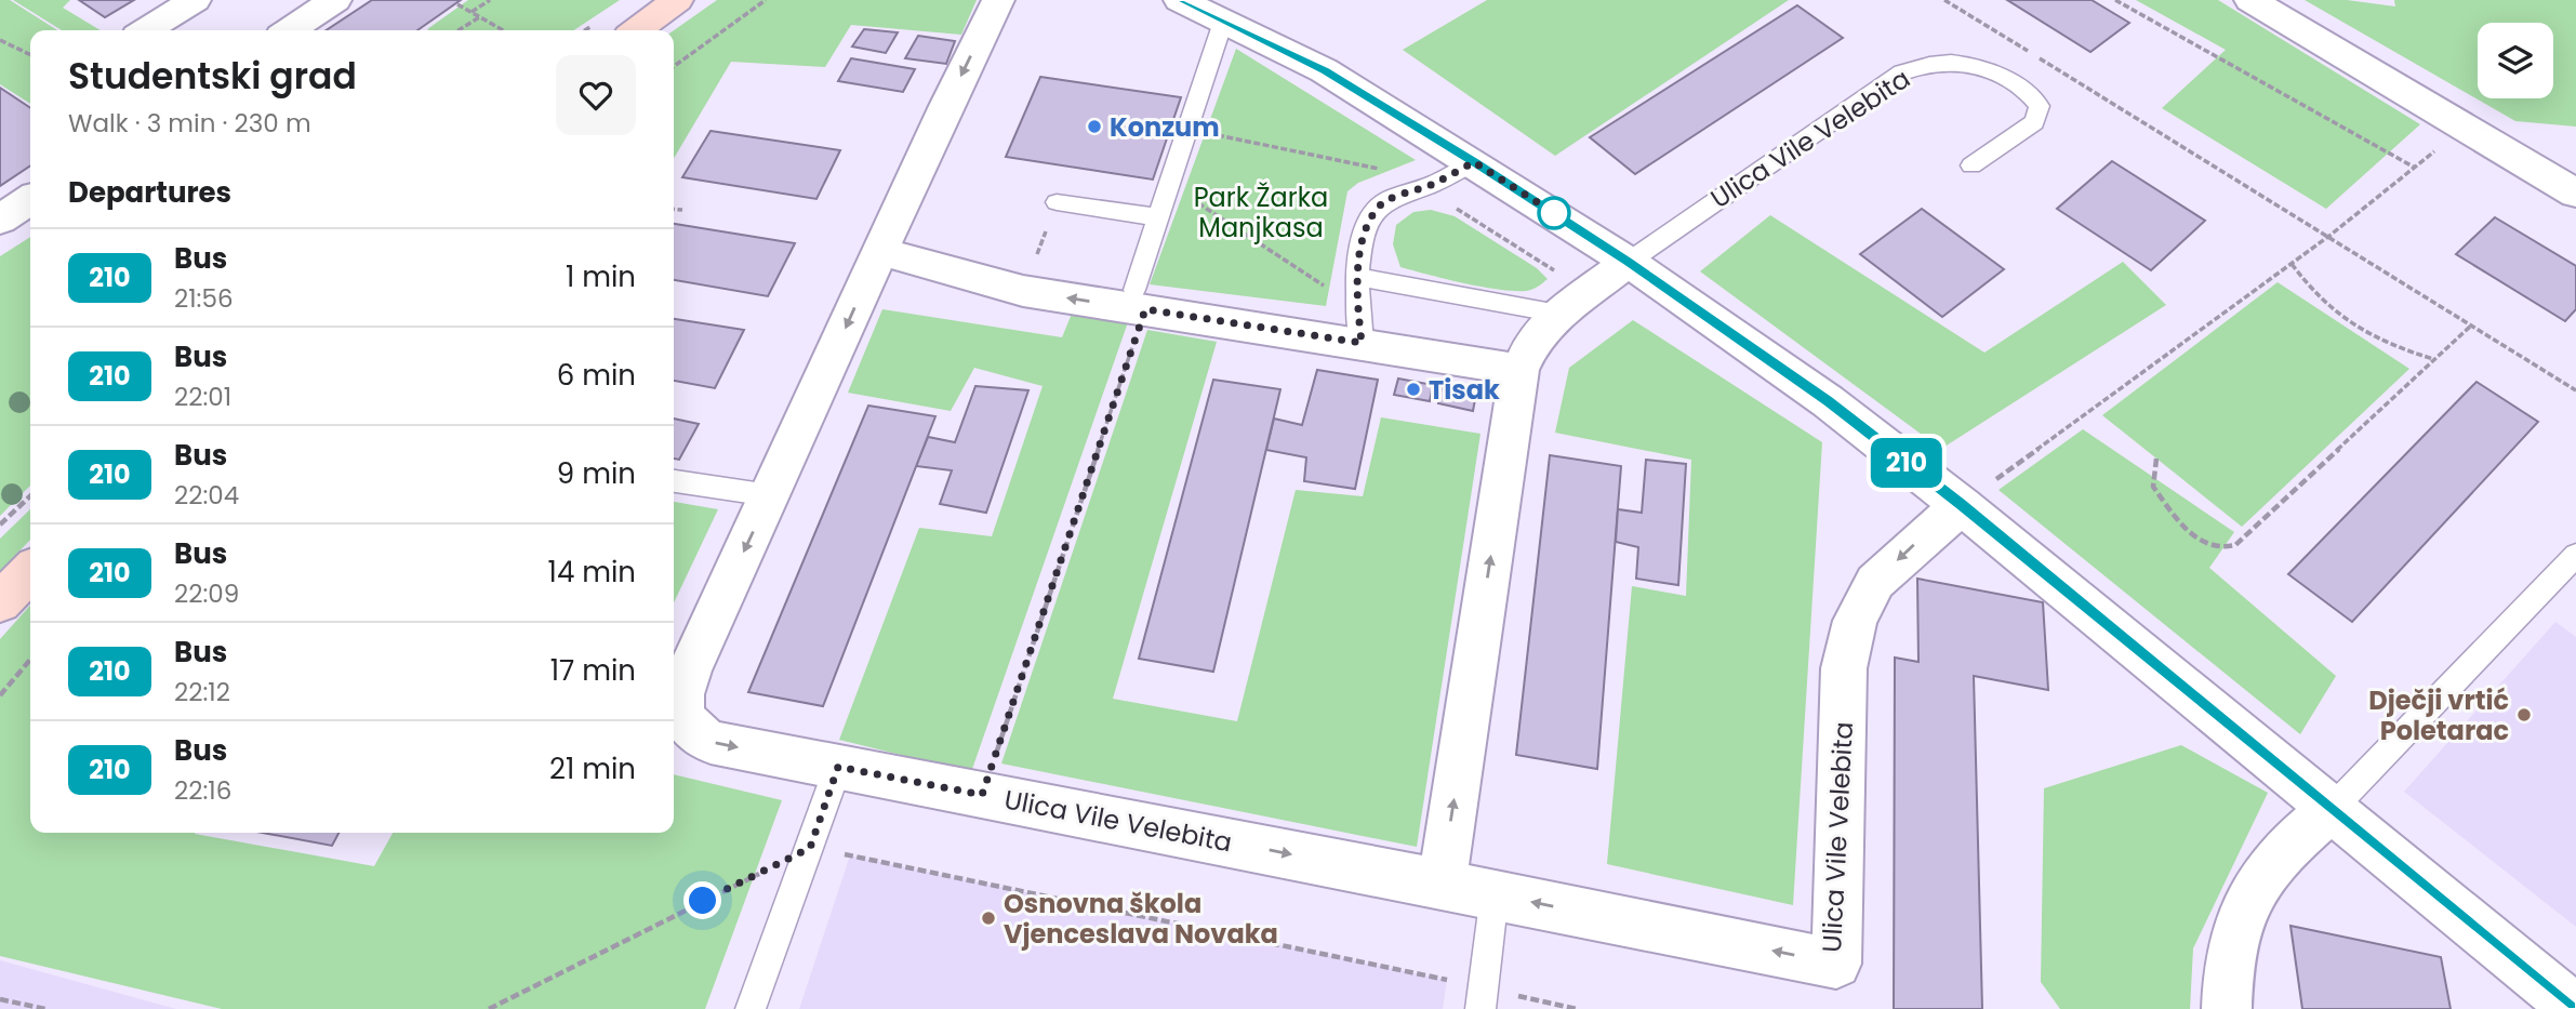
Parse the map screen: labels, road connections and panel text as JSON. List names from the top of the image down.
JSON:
{
  "streets": {
    "street": ["Ulica Vile Velebita"]
  },
  "parks": ["Park Žarka Manjkasa"],
  "places": [
    "Konzum",
    "Tisak",
    "Dječji vrtić Poletarac",
    "Osnovna škola Vjenceslava Novaka"
  ],
  "lines": ["bus line 210"],
  "page": {
    "on_map": "210",
    "heading": [
      ["Studentski grad", "Walk · 3 min · 230 m"],
      "Departures"
    ],
    "list": [
      {
        "mark": "210",
        "name": "Bus",
        "note": "21:56",
        "value": "1 min"
      },
      {
        "mark": "210",
        "name": "Bus",
        "note": "22:01",
        "value": "6 min"
      },
      {
        "mark": "210",
        "name": "Bus",
        "note": "22:04",
        "value": "9 min"
      },
      {
        "mark": "210",
        "name": "Bus",
        "note": "22:09",
        "value": "14 min"
      },
      {
        "mark": "210",
        "name": "Bus",
        "note": "22:12",
        "value": "17 min"
      },
      {
        "mark": "210",
        "name": "Bus",
        "note": "22:16",
        "value": "21 min"
      }
    ]
  }
}
